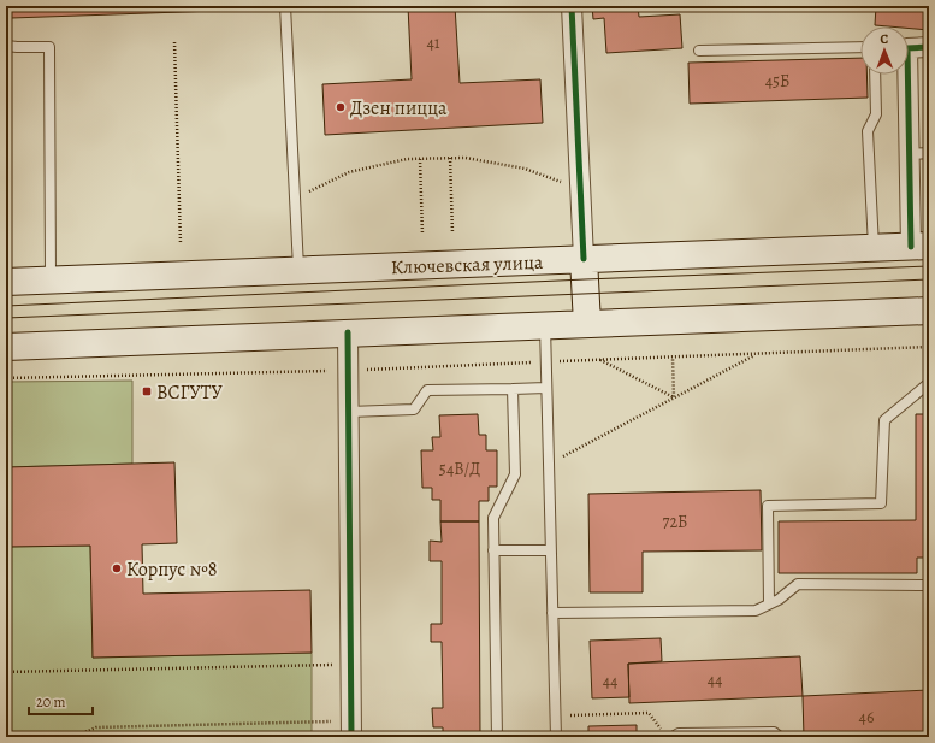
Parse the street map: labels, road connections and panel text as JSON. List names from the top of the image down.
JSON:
{
  "streets": {
    "main road": ["Ключевская улица"]
  },
  "places": {
    "other": ["Дзен пицца", "Корпус №8"],
    "transit": ["ВСГУТУ"]
  },
  "house_numbers": [
    "41",
    "45Б",
    "54В/Д",
    "72Б",
    "44",
    "44",
    "46"
  ],
  "scale_bar": "20 m",
  "north": "top"
}
